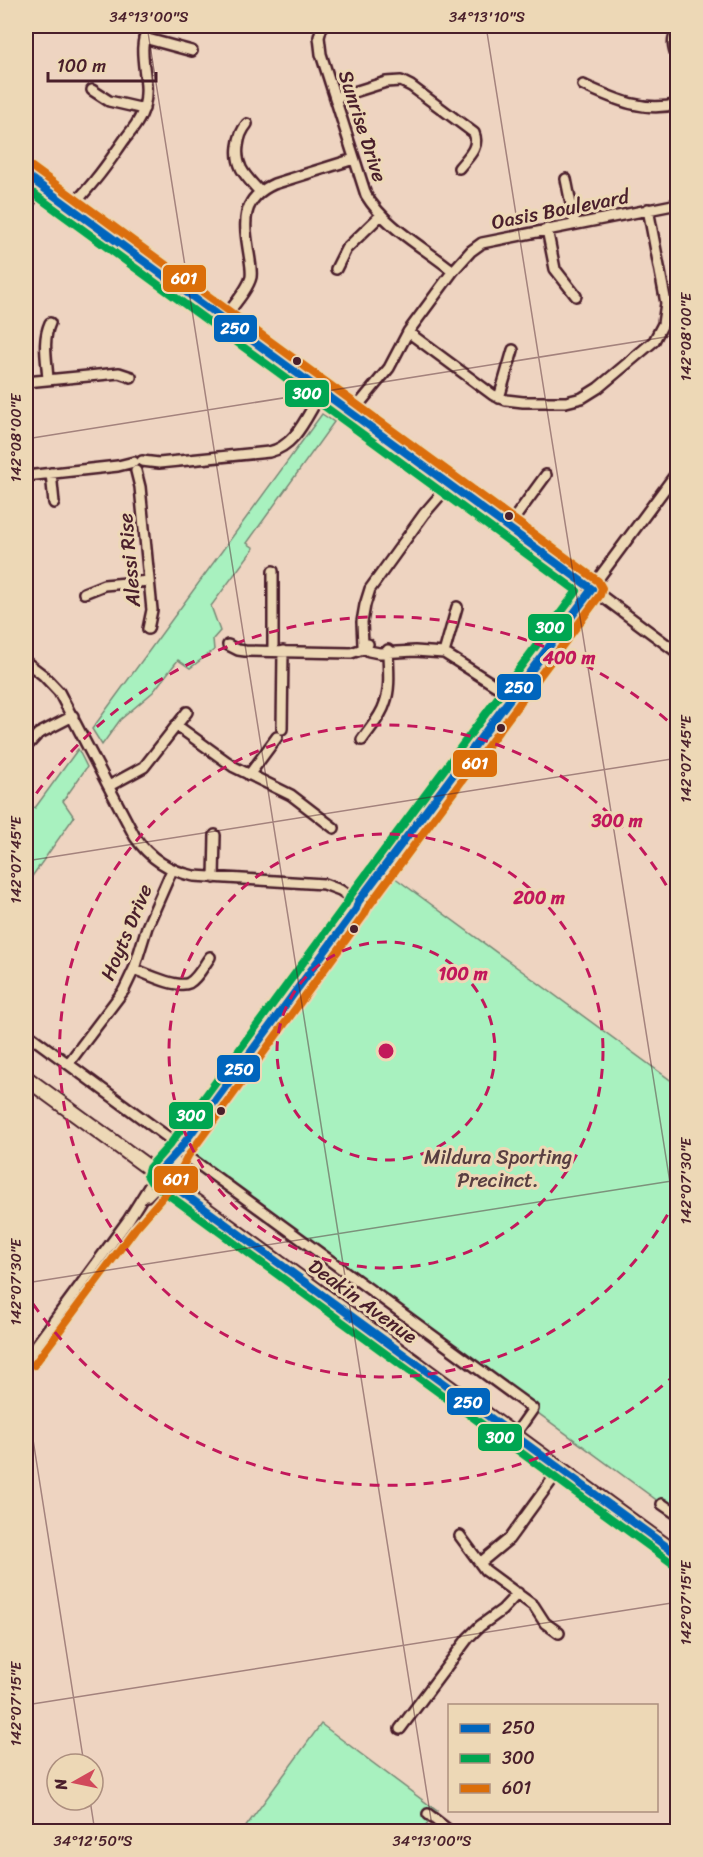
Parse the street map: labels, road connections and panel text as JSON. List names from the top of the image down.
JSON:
{
  "streets": {
    "highway": ["Deakin Avenue"],
    "street": [
      "Sunrise Drive",
      "Oasis Boulevard",
      "Alessi Rise",
      "Hoyts Drive"
    ]
  },
  "crossings": [
    ["Sunrise Drive", "Oasis Boulevard"]
  ],
  "parks": ["Mildura Sporting Precinct."],
  "lines": ["transit line 601", "transit line 250", "transit line 300"],
  "legend": ["250", "300", "601"],
  "scale_bar": "100 m",
  "north": "left",
  "coordinates": [
    "34°13'00\"S",
    "34°13'10\"S",
    "142°08'00\"E",
    "142°07'45\"E",
    "142°07'30\"E",
    "142°07'15\"E",
    "34°12'50\"S"
  ],
  "rings": [
    "400 m",
    "300 m",
    "200 m",
    "100 m"
  ]
}
